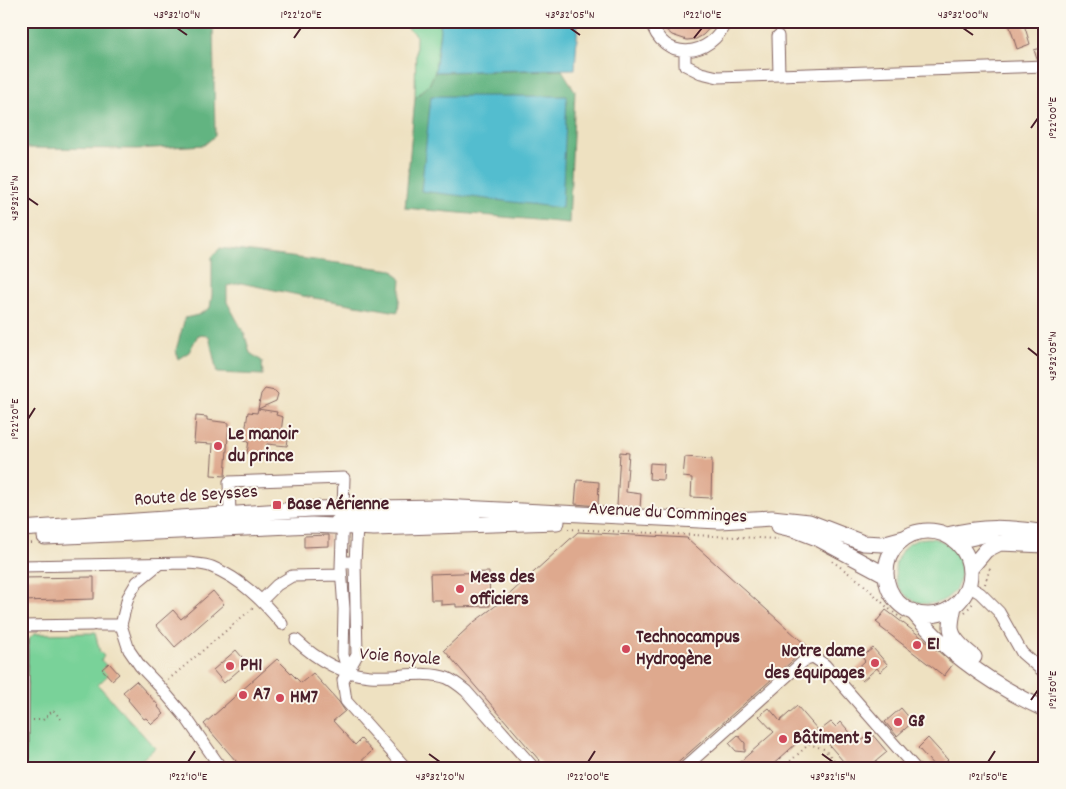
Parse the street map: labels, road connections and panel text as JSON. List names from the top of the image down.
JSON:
{
  "streets": {
    "main road": ["Route de Seysses", "Avenue du Comminges"],
    "street": ["Voie Royale"]
  },
  "crossings": [
    ["Route de Seysses", "Avenue du Comminges"]
  ],
  "places": {
    "other": [
      "Le manoir du prince",
      "Mess des officiers",
      "E1",
      "Technocampus Hydrogène",
      "Notre dame des équipages",
      "PH1",
      "A7",
      "HM7",
      "G8",
      "Bâtiment 5"
    ],
    "transit": ["Base Aérienne"]
  },
  "coordinates": [
    "43°32'10\"N",
    "1°22'20\"E",
    "43°32'05\"N",
    "1°22'10\"E",
    "43°32'00\"N",
    "1°22'00\"E",
    "43°32'15\"N",
    "1°21'50\"E",
    "43°32'20\"N"
  ]
}
